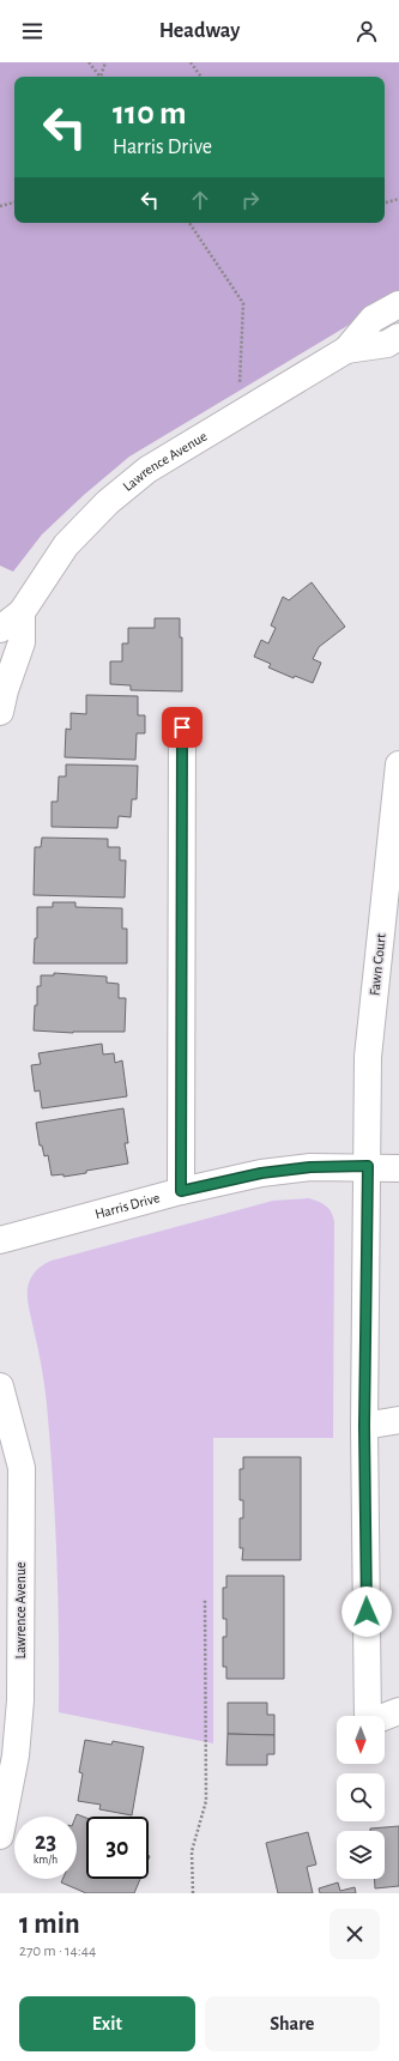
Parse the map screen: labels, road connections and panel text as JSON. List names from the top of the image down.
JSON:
{
  "streets": {
    "street": ["Lawrence Avenue", "Fawn Court", "Harris Drive"]
  },
  "crossings": [
    ["Fawn Court", "Harris Drive"]
  ],
  "north": "bottom",
  "page": {
    "header": "Headway",
    "turn": ["110 m", "Harris Drive"],
    "speed": "23 km/h",
    "limit": "30",
    "heading": ["1 min", "270 m · 14:44"],
    "buttons": ["Exit", "Share"]
  }
}
